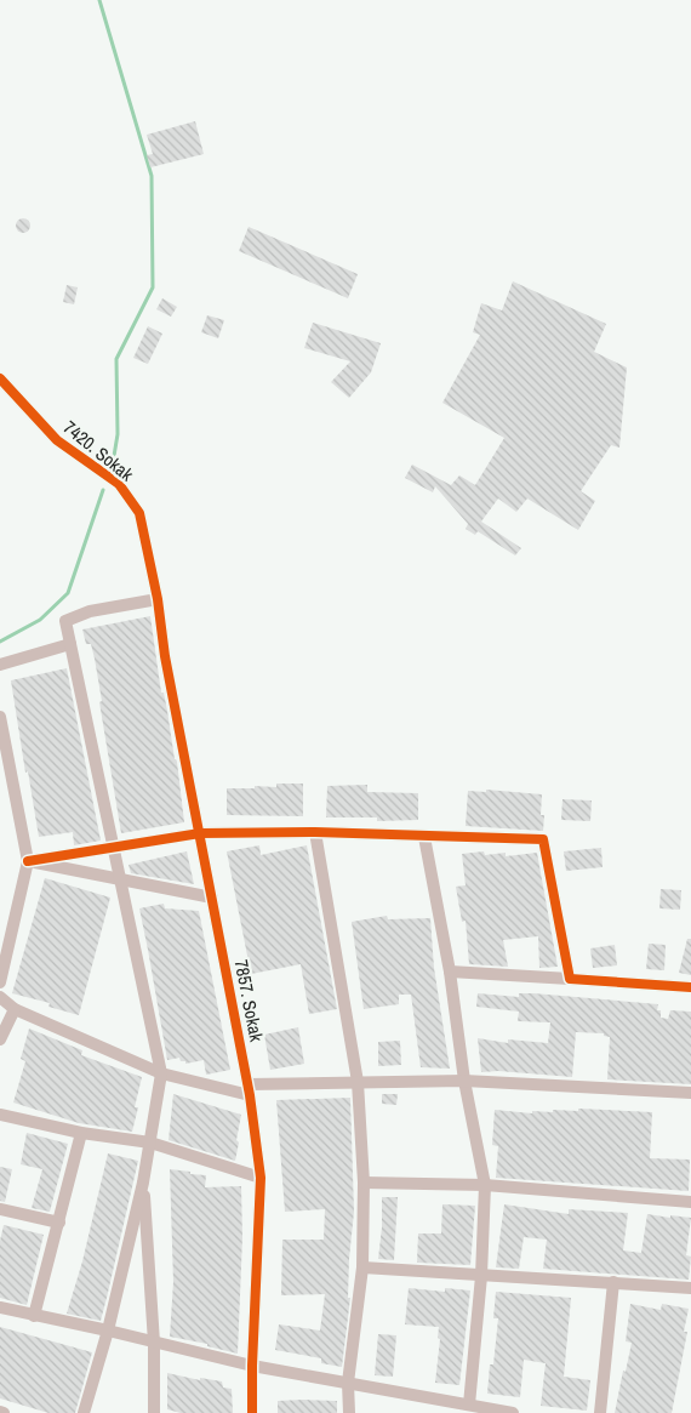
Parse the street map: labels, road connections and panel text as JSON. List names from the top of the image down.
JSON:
{
  "streets": {
    "street": ["7420. Sokak", "7857. Sokak"]
  },
  "crossings": [
    ["7420. Sokak", "7857. Sokak"]
  ]
}
